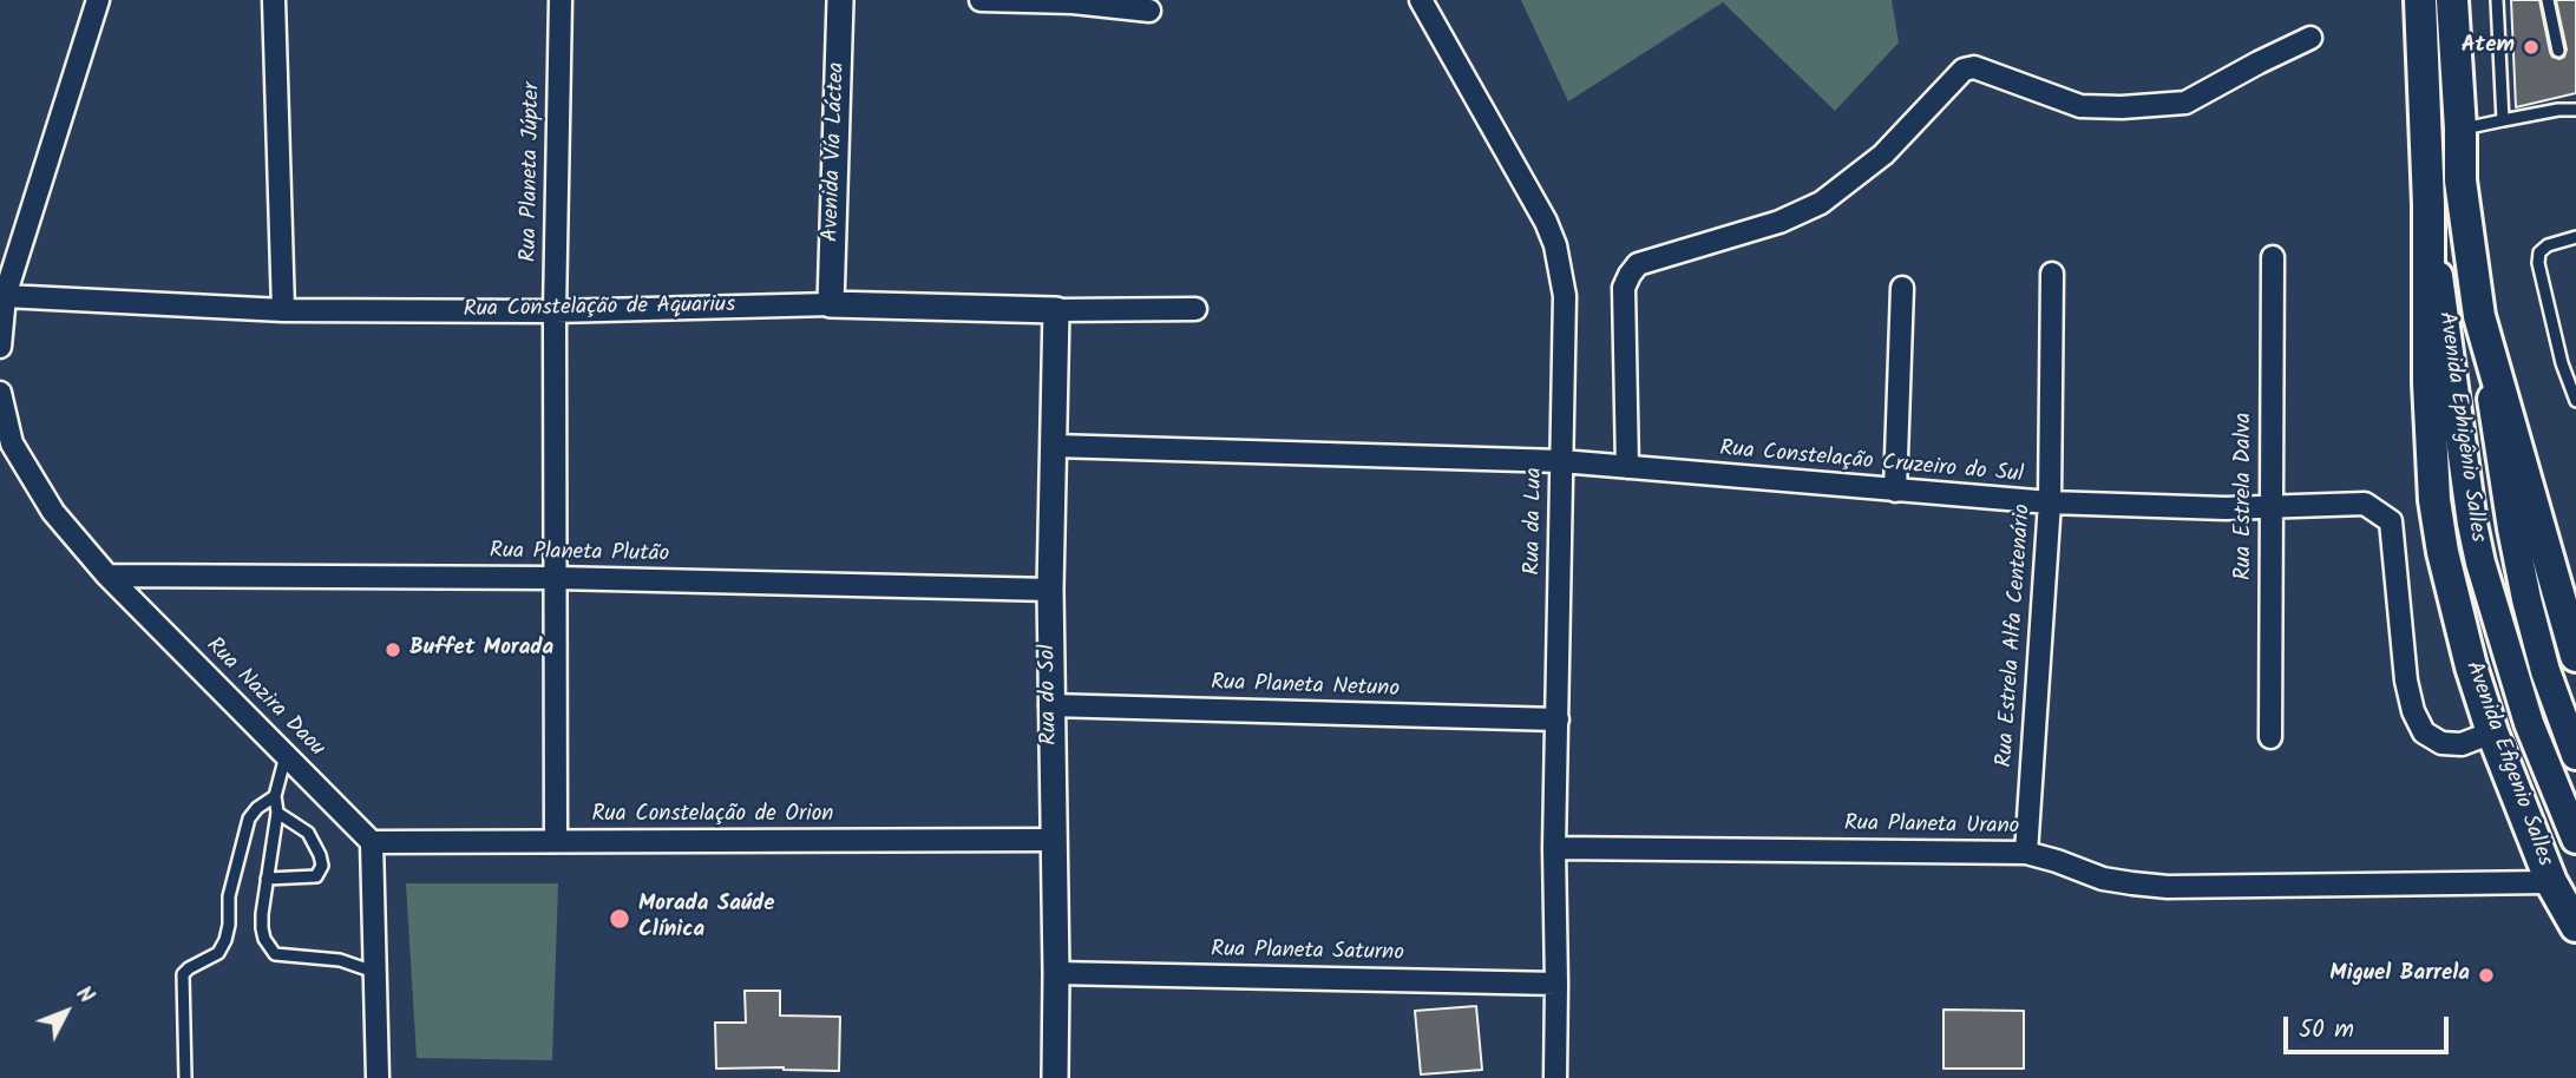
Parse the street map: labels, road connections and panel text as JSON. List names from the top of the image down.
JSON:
{
  "streets": {
    "main road": ["Avenida Ephigênio Salles", "Avenida Efigenio Salles"],
    "street": [
      "Avenida Vía Láctea",
      "Rua Planeta Júpter",
      "Rua Constelação de Aquarius",
      "Rua Constelação Cruzeiro do Sul",
      "Rua Estrela Dalva",
      "Rua da Lua",
      "Rua Planeta Plutão",
      "Rua Estrela Alfa Centenário",
      "Rua Planeta Netuno",
      "Rua do Sol",
      "Rua Nazira Daou",
      "Rua Constelação de Orion",
      "Rua Planeta Urano",
      "Rua Planeta Saturno"
    ]
  },
  "crossings": [
    ["Avenida Vía Láctea", "Rua Constelação de Aquarius"],
    ["Rua Planeta Júpter", "Rua Constelação de Aquarius"],
    ["Rua Planeta Júpter", "Rua Planeta Plutão"],
    ["Rua Planeta Júpter", "Rua Constelação de Orion"],
    ["Rua Constelação de Aquarius", "Rua do Sol"],
    ["Avenida Ephigênio Salles", "Avenida Efigenio Salles"],
    ["Rua Constelação Cruzeiro do Sul", "Rua Estrela Dalva"],
    ["Rua Constelação Cruzeiro do Sul", "Rua da Lua"],
    ["Rua Constelação Cruzeiro do Sul", "Rua Estrela Alfa Centenário"],
    ["Rua Constelação Cruzeiro do Sul", "Rua do Sol"],
    ["Rua Constelação Cruzeiro do Sul", "Avenida Efigenio Salles"],
    ["Rua da Lua", "Rua Planeta Netuno"],
    ["Rua da Lua", "Rua Planeta Urano"],
    ["Rua da Lua", "Rua Planeta Saturno"],
    ["Rua Planeta Plutão", "Rua do Sol"],
    ["Rua Planeta Plutão", "Rua Nazira Daou"],
    ["Rua Estrela Alfa Centenário", "Rua Planeta Urano"],
    ["Rua Planeta Netuno", "Rua do Sol"],
    ["Rua do Sol", "Rua Constelação de Orion"],
    ["Rua do Sol", "Rua Planeta Saturno"],
    ["Rua Nazira Daou", "Rua Constelação de Orion"],
    ["Avenida Efigenio Salles", "Rua Planeta Urano"]
  ],
  "places": [
    "Atem",
    "Buffet Morada",
    "Morada Saúde Clínica",
    "Miguel Barrela"
  ],
  "scale_bar": "50 m",
  "north": "top right"
}
